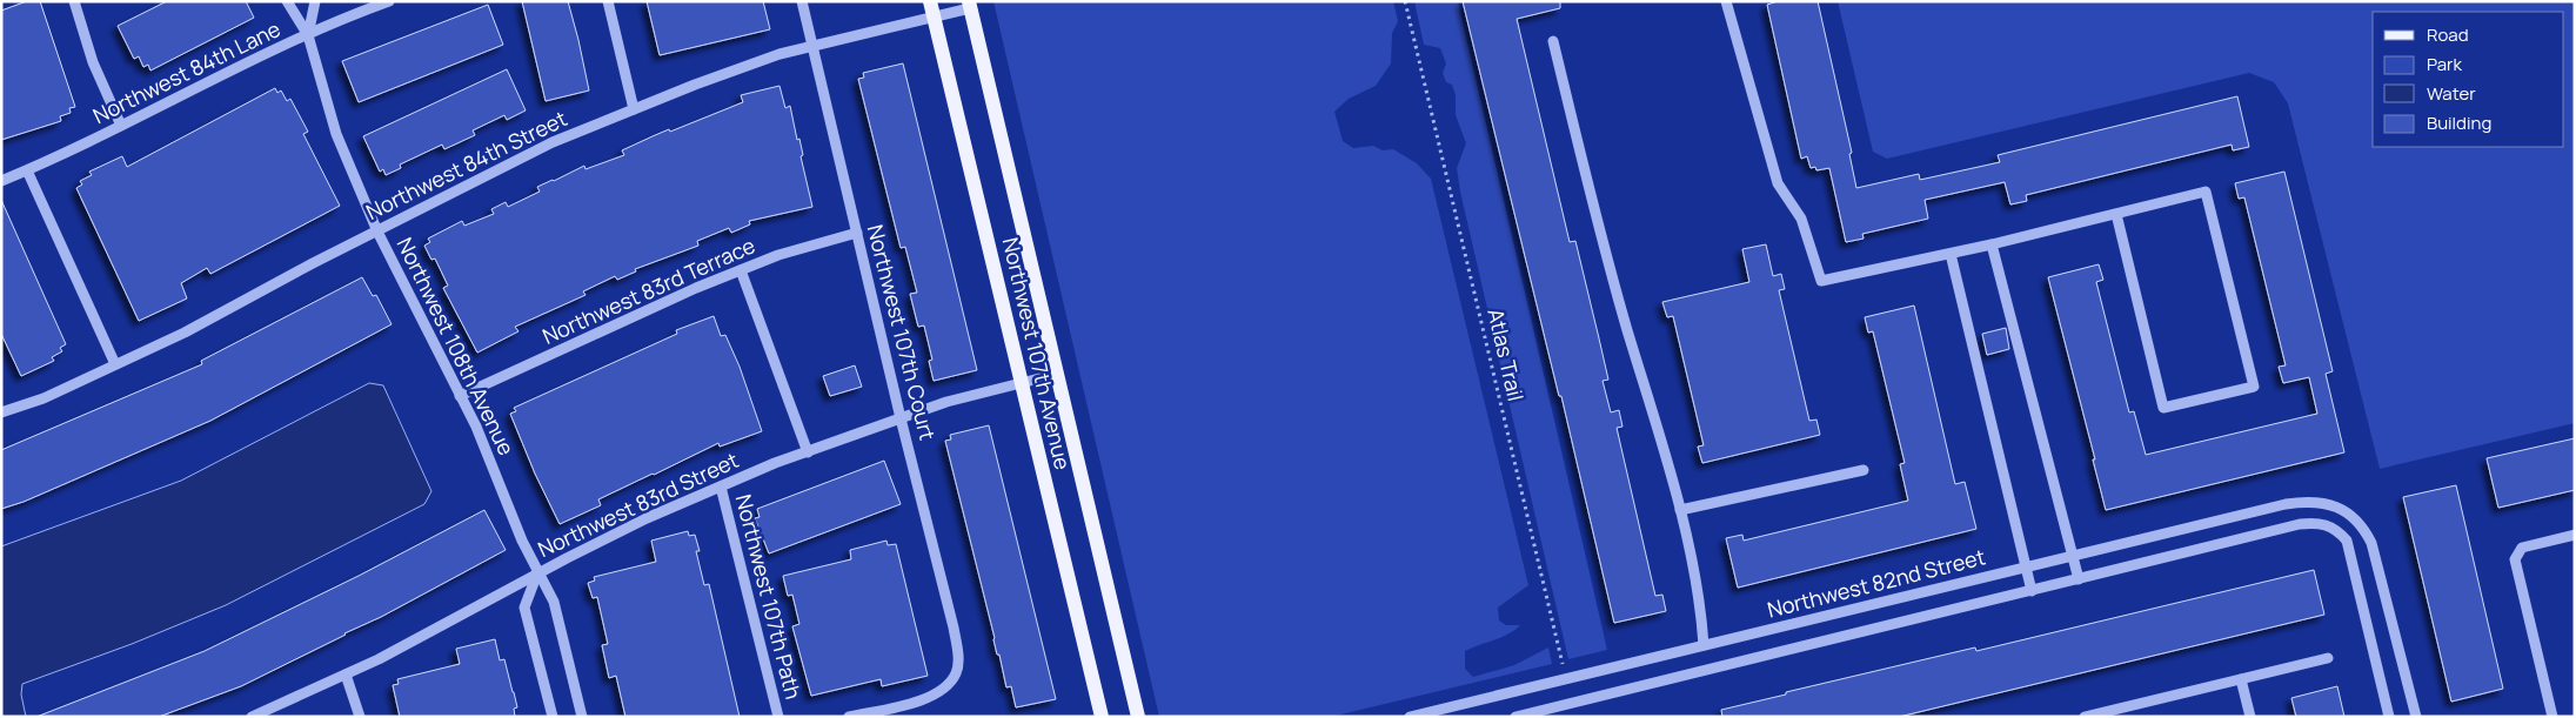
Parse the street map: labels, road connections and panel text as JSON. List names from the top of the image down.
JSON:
{
  "streets": {
    "main road": ["Northwest 107th Avenue"],
    "street": [
      "Northwest 84th Lane",
      "Northwest 84th Street",
      "Northwest 83rd Terrace",
      "Northwest 107th Court",
      "Northwest 108th Avenue",
      "Northwest 83rd Street",
      "Northwest 82nd Street",
      "Northwest 107th Path"
    ],
    "path": ["Atlas Trail"]
  },
  "crossings": [
    ["Northwest 84th Lane", "Northwest 108th Avenue"],
    ["Northwest 84th Street", "Northwest 107th Court"],
    ["Northwest 84th Street", "Northwest 108th Avenue"],
    ["Northwest 84th Street", "Northwest 107th Avenue"],
    ["Northwest 83rd Terrace", "Northwest 107th Court"],
    ["Northwest 83rd Terrace", "Northwest 108th Avenue"],
    ["Northwest 107th Court", "Northwest 83rd Street"],
    ["Northwest 108th Avenue", "Northwest 83rd Street"],
    ["Northwest 107th Avenue", "Northwest 83rd Street"],
    ["Atlas Trail", "Northwest 82nd Street"],
    ["Northwest 83rd Street", "Northwest 107th Path"]
  ],
  "legend": [
    "Road",
    "Park",
    "Water",
    "Building"
  ]
}
